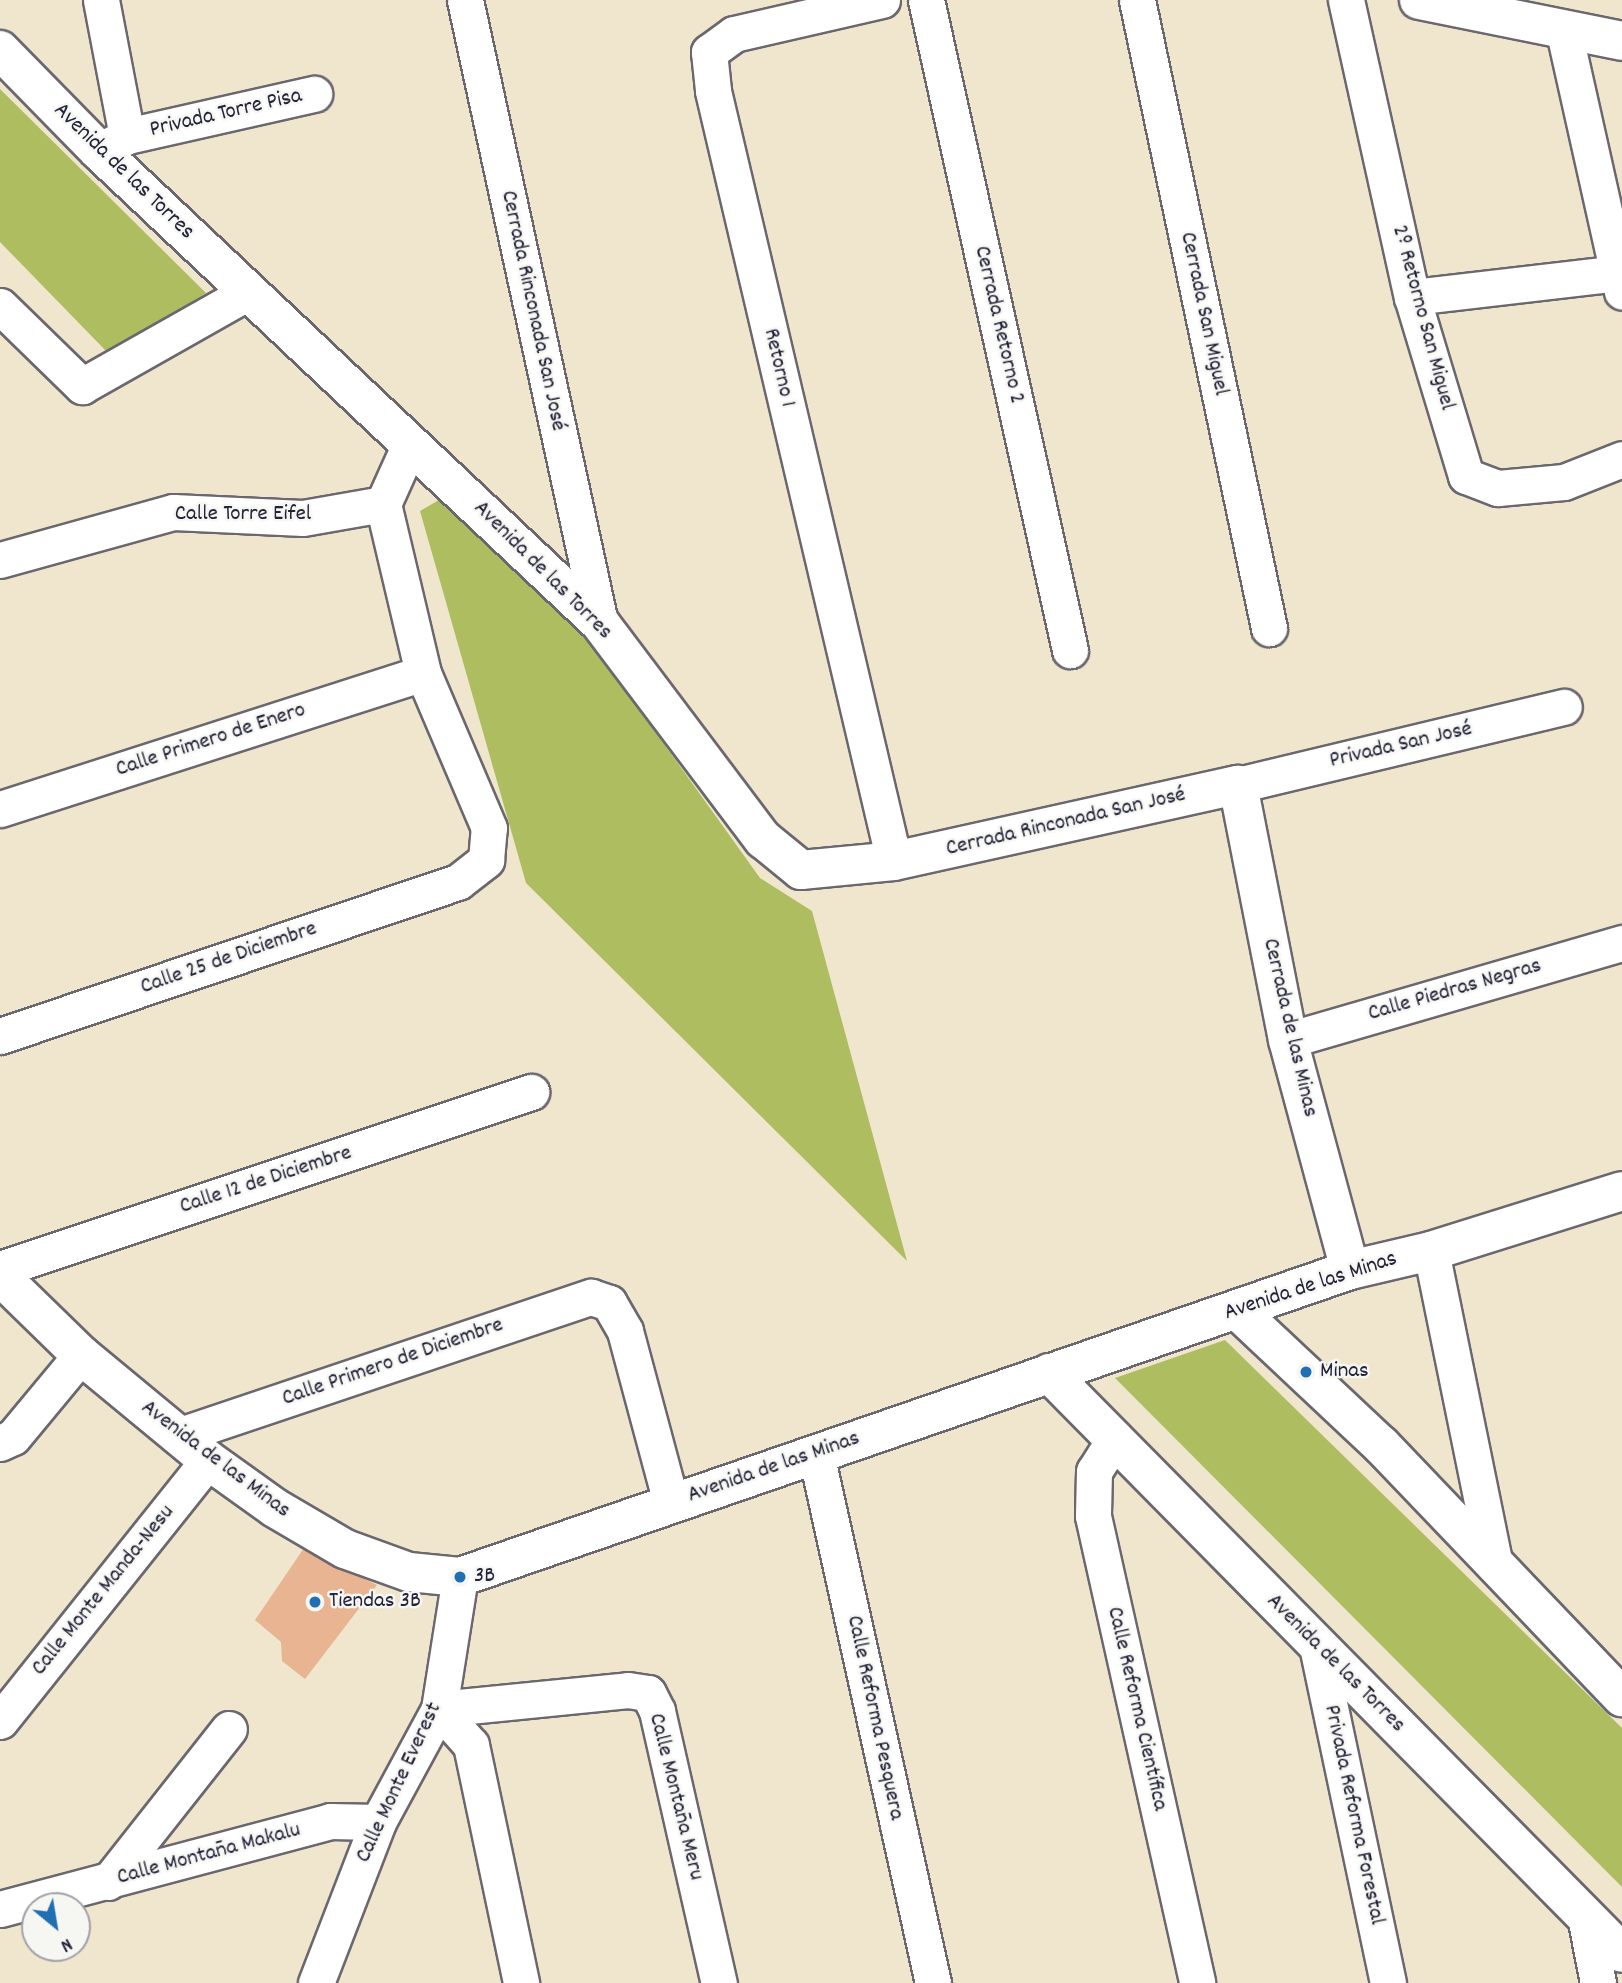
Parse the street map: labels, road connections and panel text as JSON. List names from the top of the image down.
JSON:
{
  "streets": {
    "street": [
      "Privada Torre Pisa",
      "Avenida de las Torres",
      "Cerrada Rinconada San José",
      "Cerrada San Miguel",
      "2º Retorno San Miguel",
      "Cerrada Retorno 2",
      "Retorno 1",
      "Calle Torre Eifel",
      "Calle Primero de Enero",
      "Privada San José",
      "Calle 25 de Diciembre",
      "Calle Piedras Negras",
      "Cerrada de las Minas",
      "Calle 12 de Diciembre",
      "Avenida de las Minas",
      "Calle Primero de Diciembre",
      "Calle Monte Manda-Nesu",
      "Calle Reforma Científica",
      "Calle Reforma Pesquera",
      "Calle Monte Everest",
      "Calle Montaña Meru",
      "Privada Reforma Forestal",
      "Calle Montaña Makalu"
    ]
  },
  "crossings": [
    ["Privada Torre Pisa", "Avenida de las Torres"],
    ["Avenida de las Torres", "Cerrada Rinconada San José"],
    ["Avenida de las Torres", "Retorno 1"],
    ["Avenida de las Torres", "Avenida de las Minas"],
    ["Avenida de las Torres", "Calle Reforma Científica"],
    ["Avenida de las Torres", "Privada Reforma Forestal"],
    ["Cerrada Rinconada San José", "Retorno 1"],
    ["Cerrada Rinconada San José", "Privada San José"],
    ["Cerrada Rinconada San José", "Cerrada de las Minas"],
    ["Calle Primero de Enero", "Calle 25 de Diciembre"],
    ["Privada San José", "Cerrada de las Minas"],
    ["Calle Piedras Negras", "Cerrada de las Minas"],
    ["Cerrada de las Minas", "Avenida de las Minas"],
    ["Avenida de las Minas", "Calle Primero de Diciembre"],
    ["Avenida de las Minas", "Calle Monte Manda-Nesu"],
    ["Avenida de las Minas", "Calle Reforma Pesquera"],
    ["Avenida de las Minas", "Calle Monte Everest"],
    ["Calle Monte Everest", "Calle Montaña Meru"],
    ["Calle Monte Everest", "Calle Montaña Makalu"]
  ],
  "places": ["Minas", "3B", "Tiendas 3B"],
  "north": "bottom right"
}
